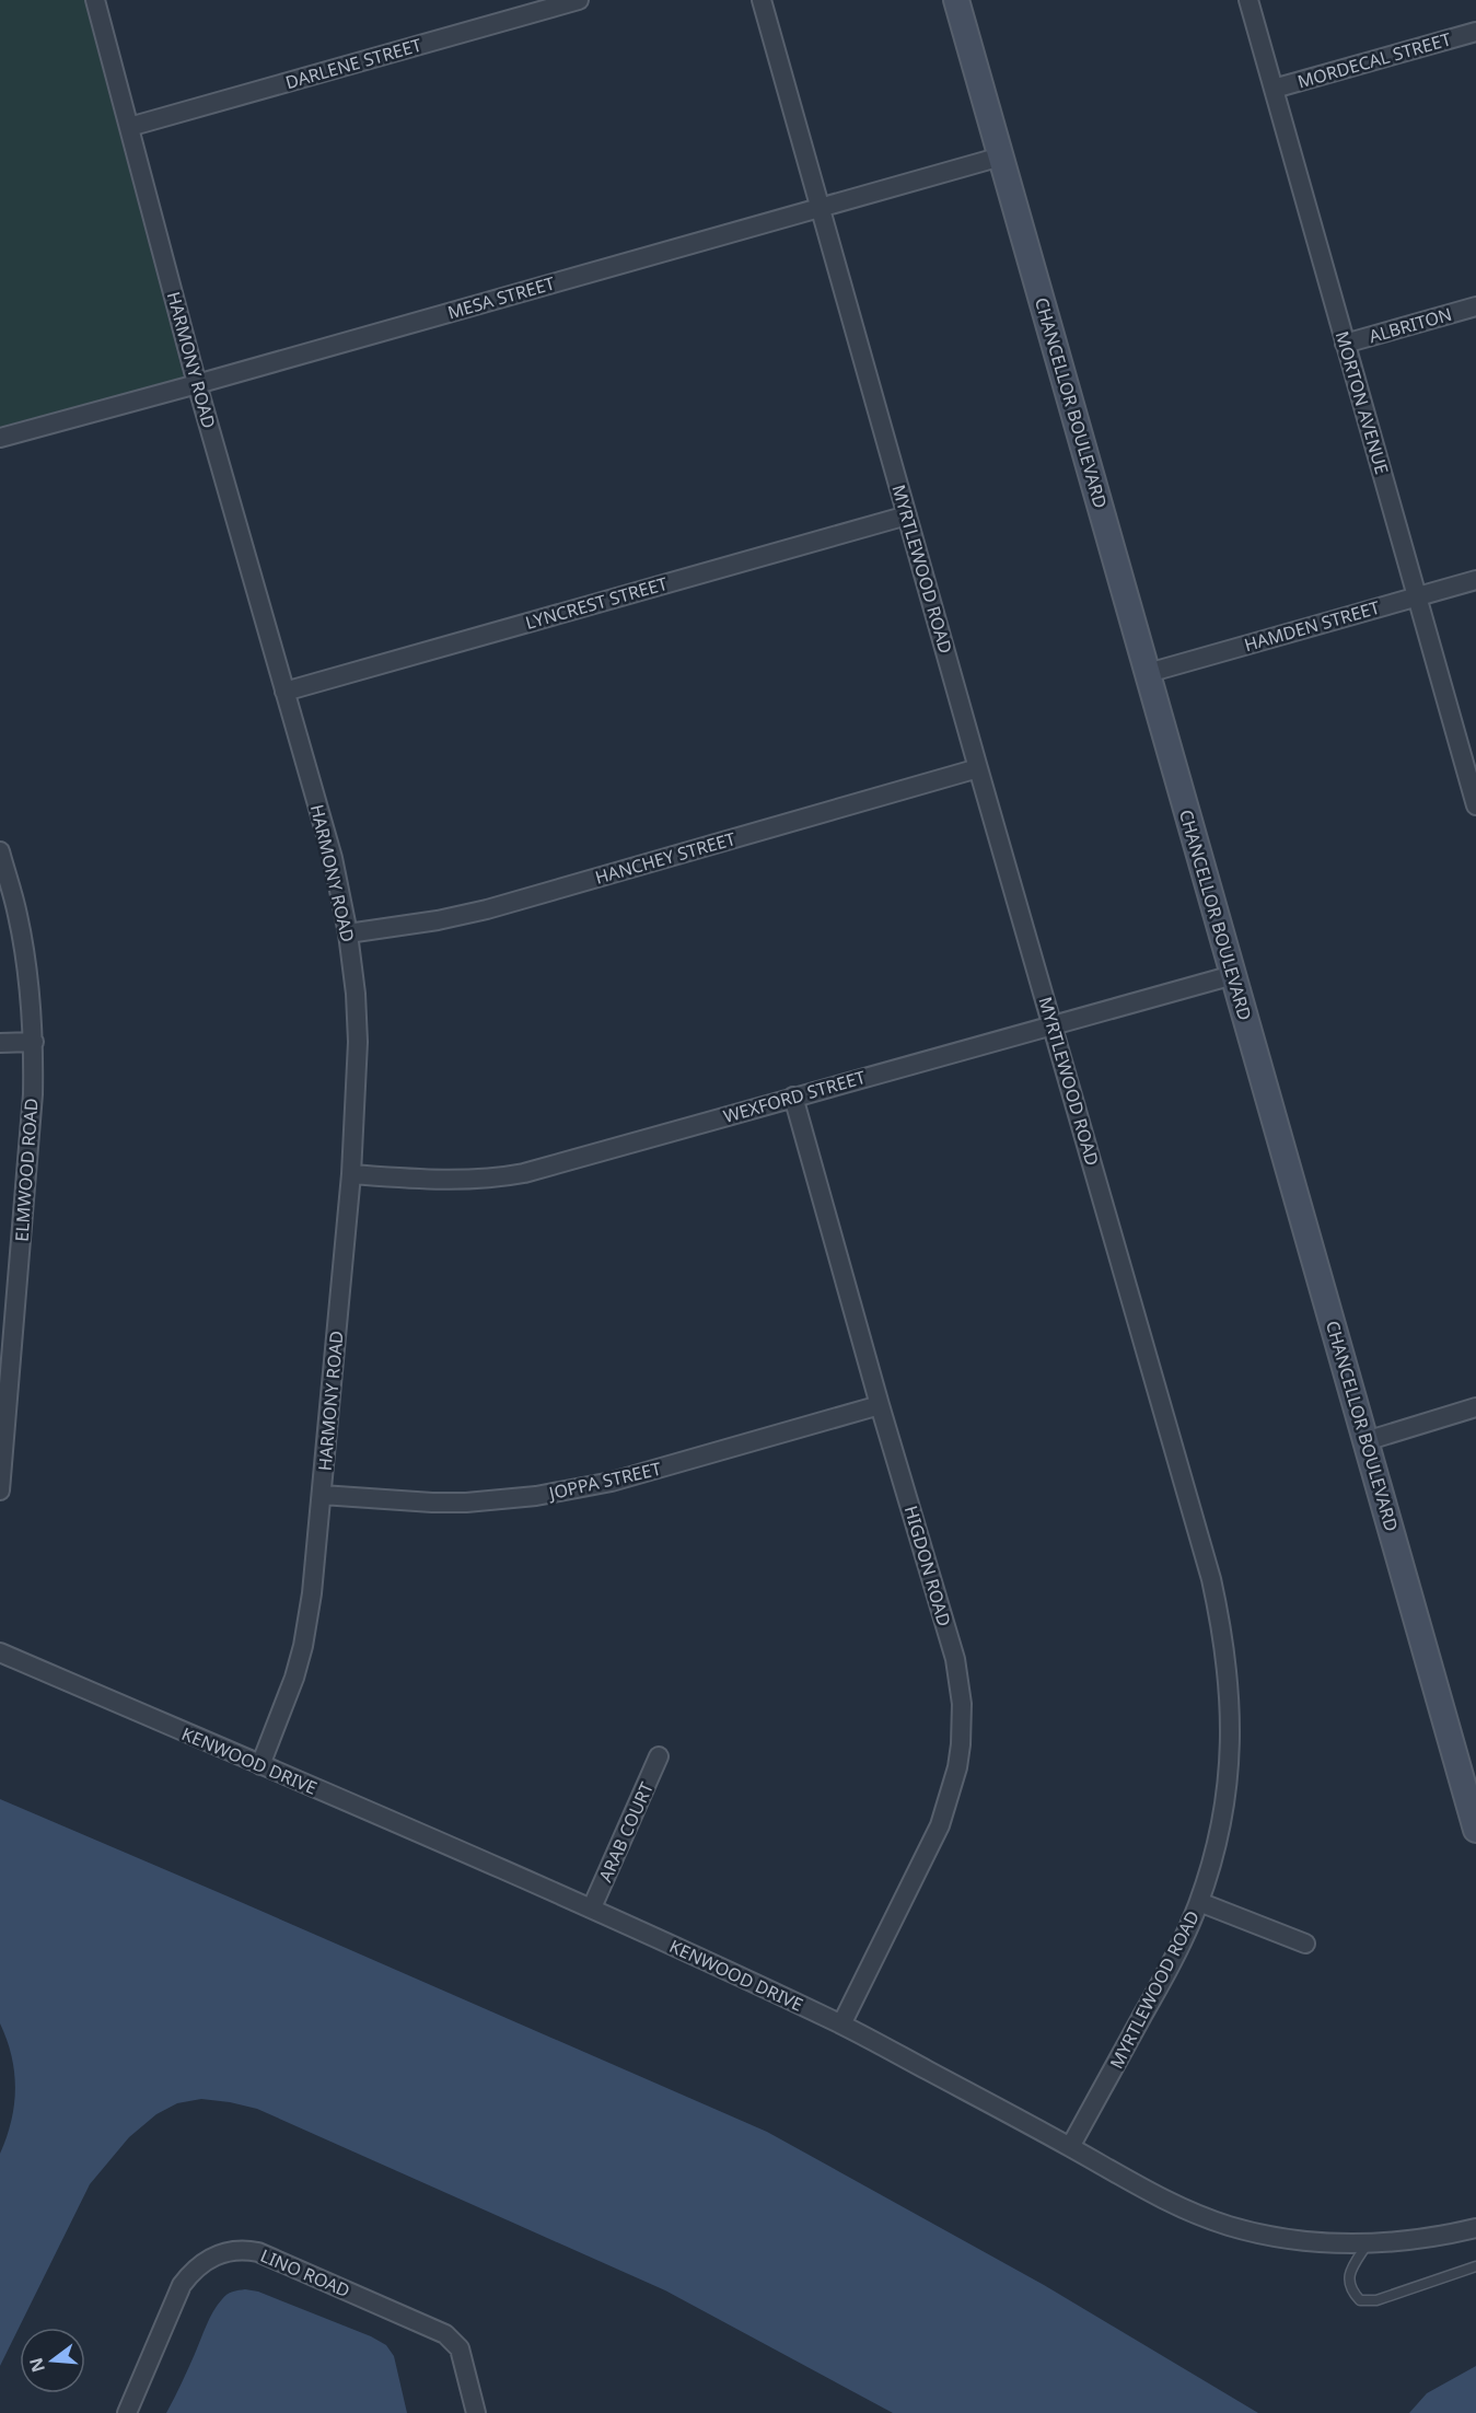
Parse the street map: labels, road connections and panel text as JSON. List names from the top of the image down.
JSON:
{
  "streets": {
    "street": [
      "MORDECAL STREET",
      "DARLENE STREET",
      "MESA STREET",
      "ALBRITON",
      "HARMONY ROAD",
      "CHANCELLOR BOULEVARD",
      "MORTON AVENUE",
      "MYRTLEWOOD ROAD",
      "LYNCREST STREET",
      "HAMDEN STREET",
      "HANCHEY STREET",
      "WEXFORD STREET",
      "ELMWOOD ROAD",
      "JOPPA STREET",
      "HIGDON ROAD",
      "KENWOOD DRIVE",
      "ARAB COURT",
      "LINO ROAD"
    ]
  },
  "crossings": [
    ["MORDECAL STREET", "MORTON AVENUE"],
    ["DARLENE STREET", "HARMONY ROAD"],
    ["MESA STREET", "HARMONY ROAD"],
    ["MESA STREET", "CHANCELLOR BOULEVARD"],
    ["MESA STREET", "MYRTLEWOOD ROAD"],
    ["ALBRITON", "MORTON AVENUE"],
    ["HARMONY ROAD", "LYNCREST STREET"],
    ["HARMONY ROAD", "HANCHEY STREET"],
    ["HARMONY ROAD", "WEXFORD STREET"],
    ["HARMONY ROAD", "JOPPA STREET"],
    ["HARMONY ROAD", "KENWOOD DRIVE"],
    ["CHANCELLOR BOULEVARD", "HAMDEN STREET"],
    ["CHANCELLOR BOULEVARD", "WEXFORD STREET"],
    ["MORTON AVENUE", "HAMDEN STREET"],
    ["MYRTLEWOOD ROAD", "LYNCREST STREET"],
    ["MYRTLEWOOD ROAD", "HANCHEY STREET"],
    ["MYRTLEWOOD ROAD", "WEXFORD STREET"],
    ["MYRTLEWOOD ROAD", "KENWOOD DRIVE"],
    ["WEXFORD STREET", "HIGDON ROAD"],
    ["JOPPA STREET", "HIGDON ROAD"],
    ["HIGDON ROAD", "KENWOOD DRIVE"],
    ["KENWOOD DRIVE", "ARAB COURT"]
  ],
  "north": "left"
}
